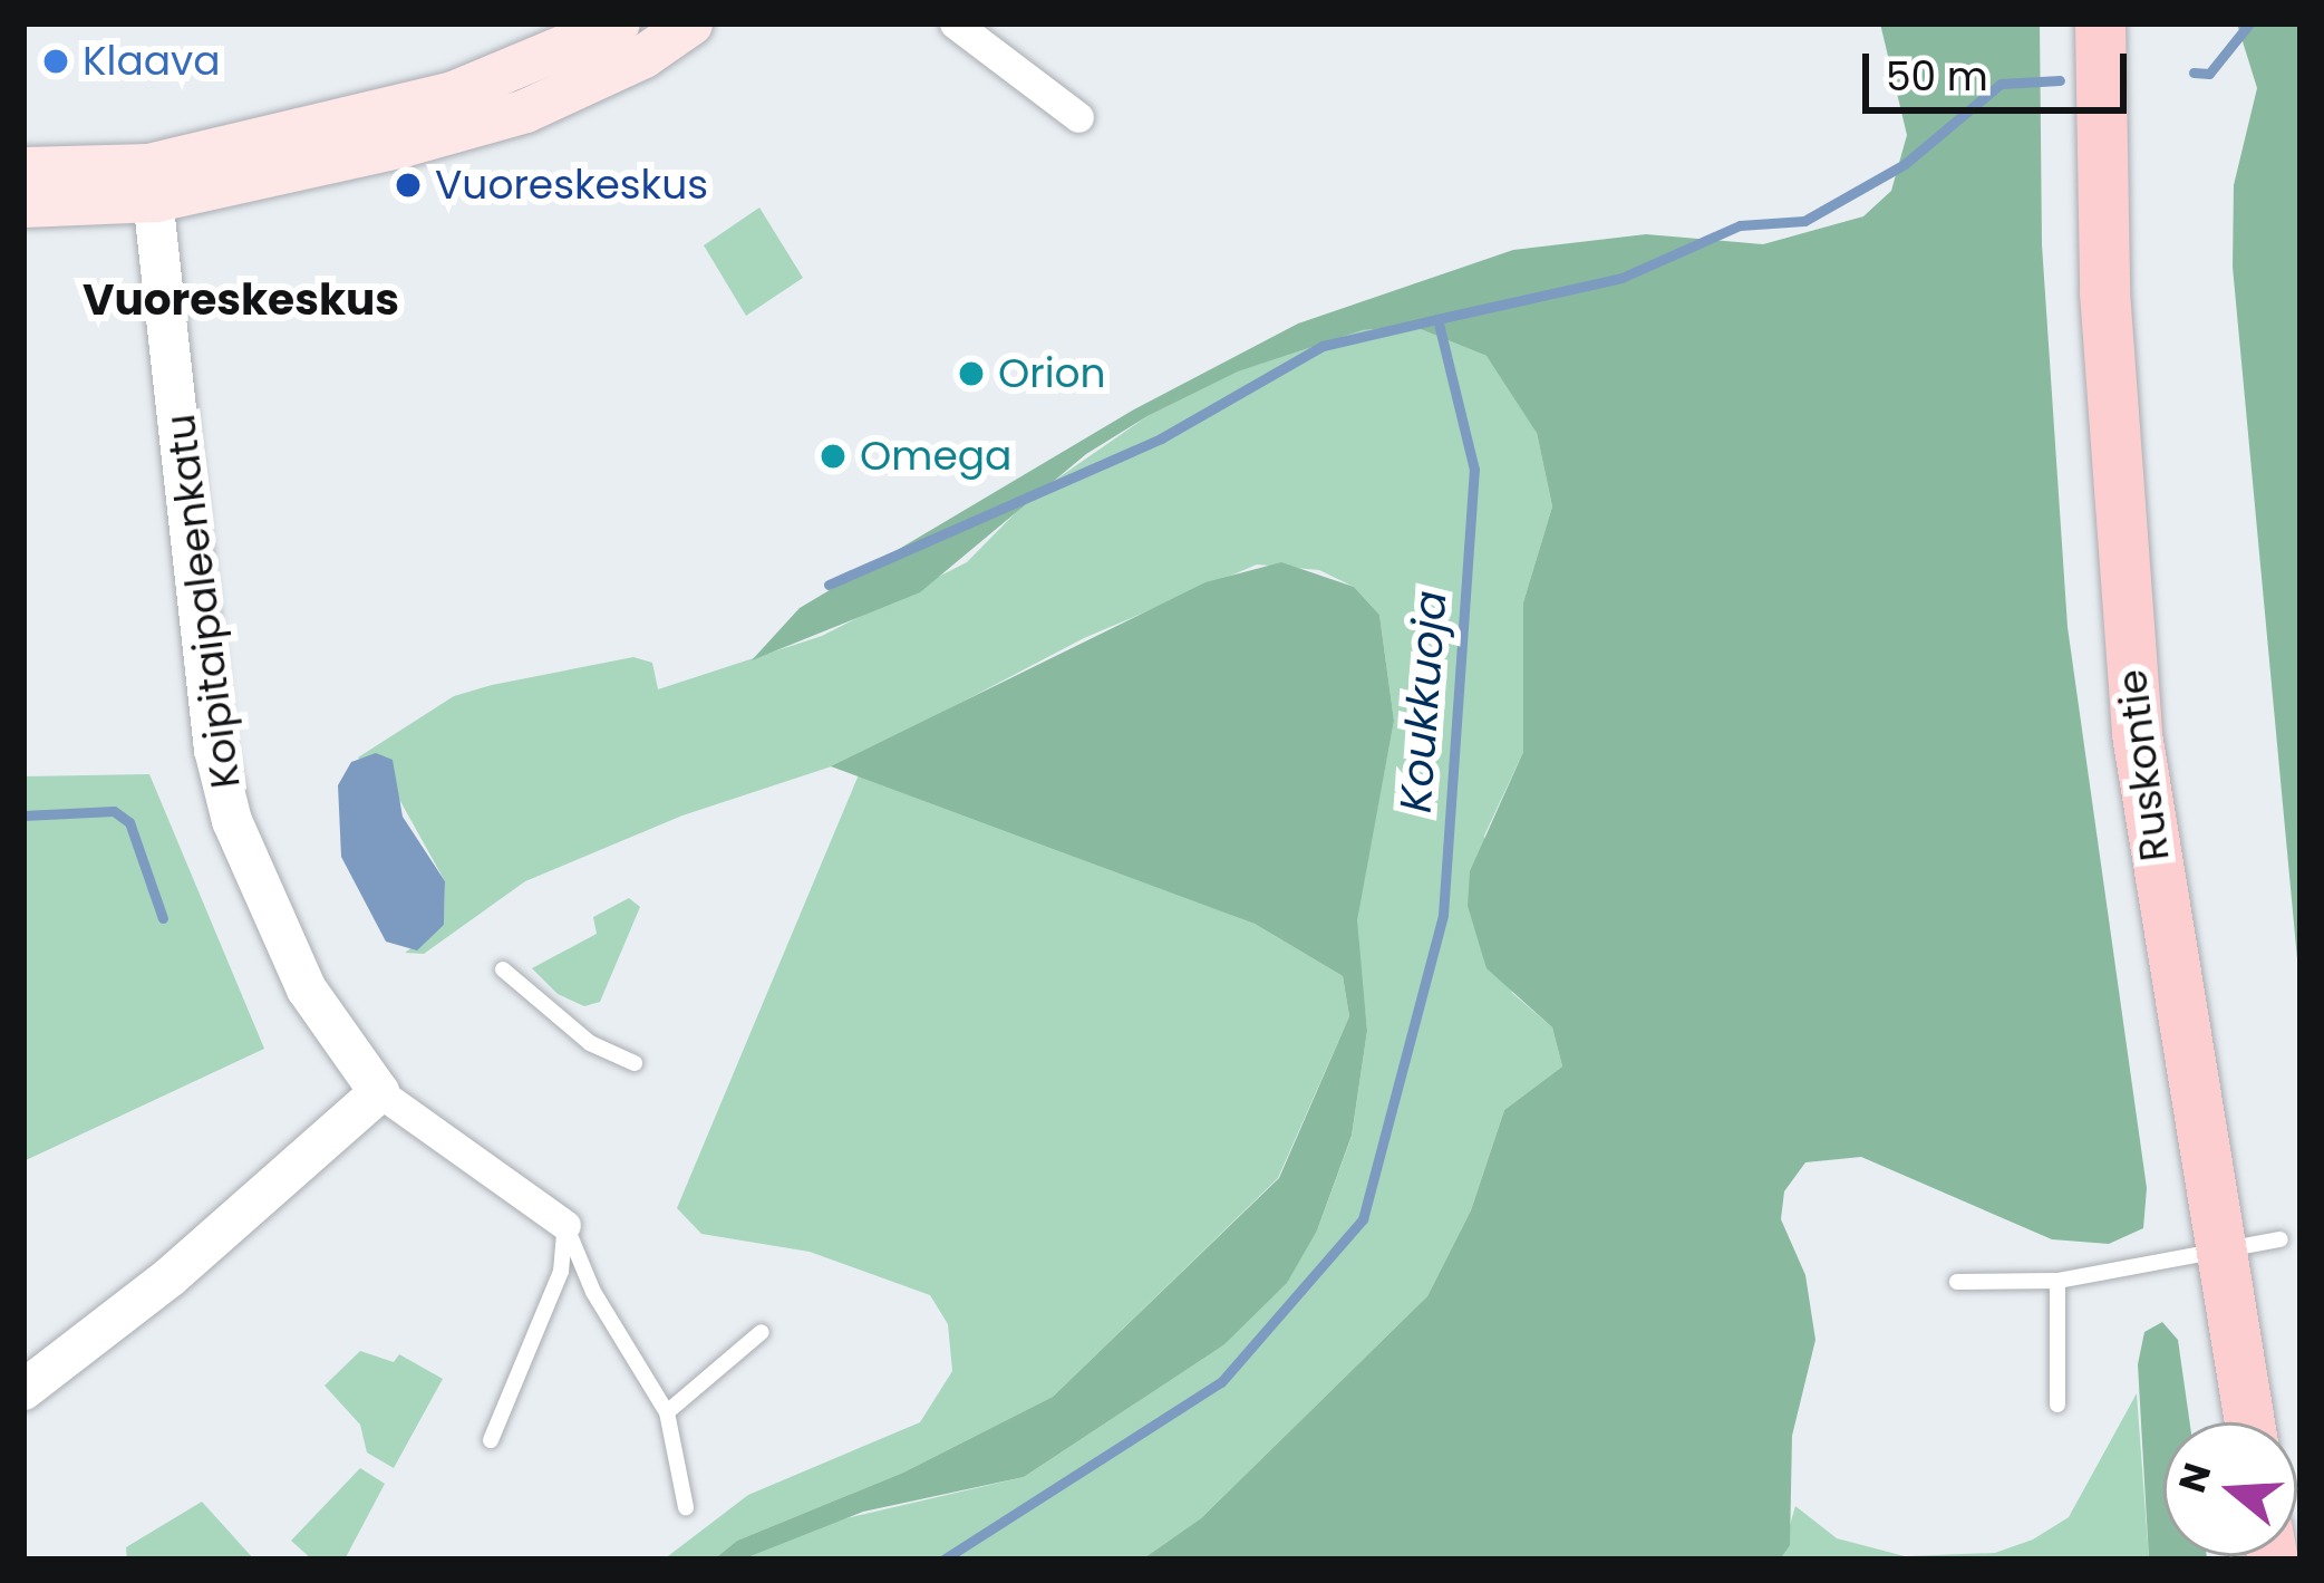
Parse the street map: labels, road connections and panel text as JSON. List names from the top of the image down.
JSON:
{
  "streets": {
    "main road": ["Ruskontie"],
    "street": ["Koipitaipaleenkatu"]
  },
  "districts": ["Vuoreskeskus"],
  "water": ["Koukkuoja"],
  "places": [
    "Klaava",
    "Vuoreskeskus",
    "Orion",
    "Omega"
  ],
  "scale_bar": "50 m",
  "north": "left"
}
